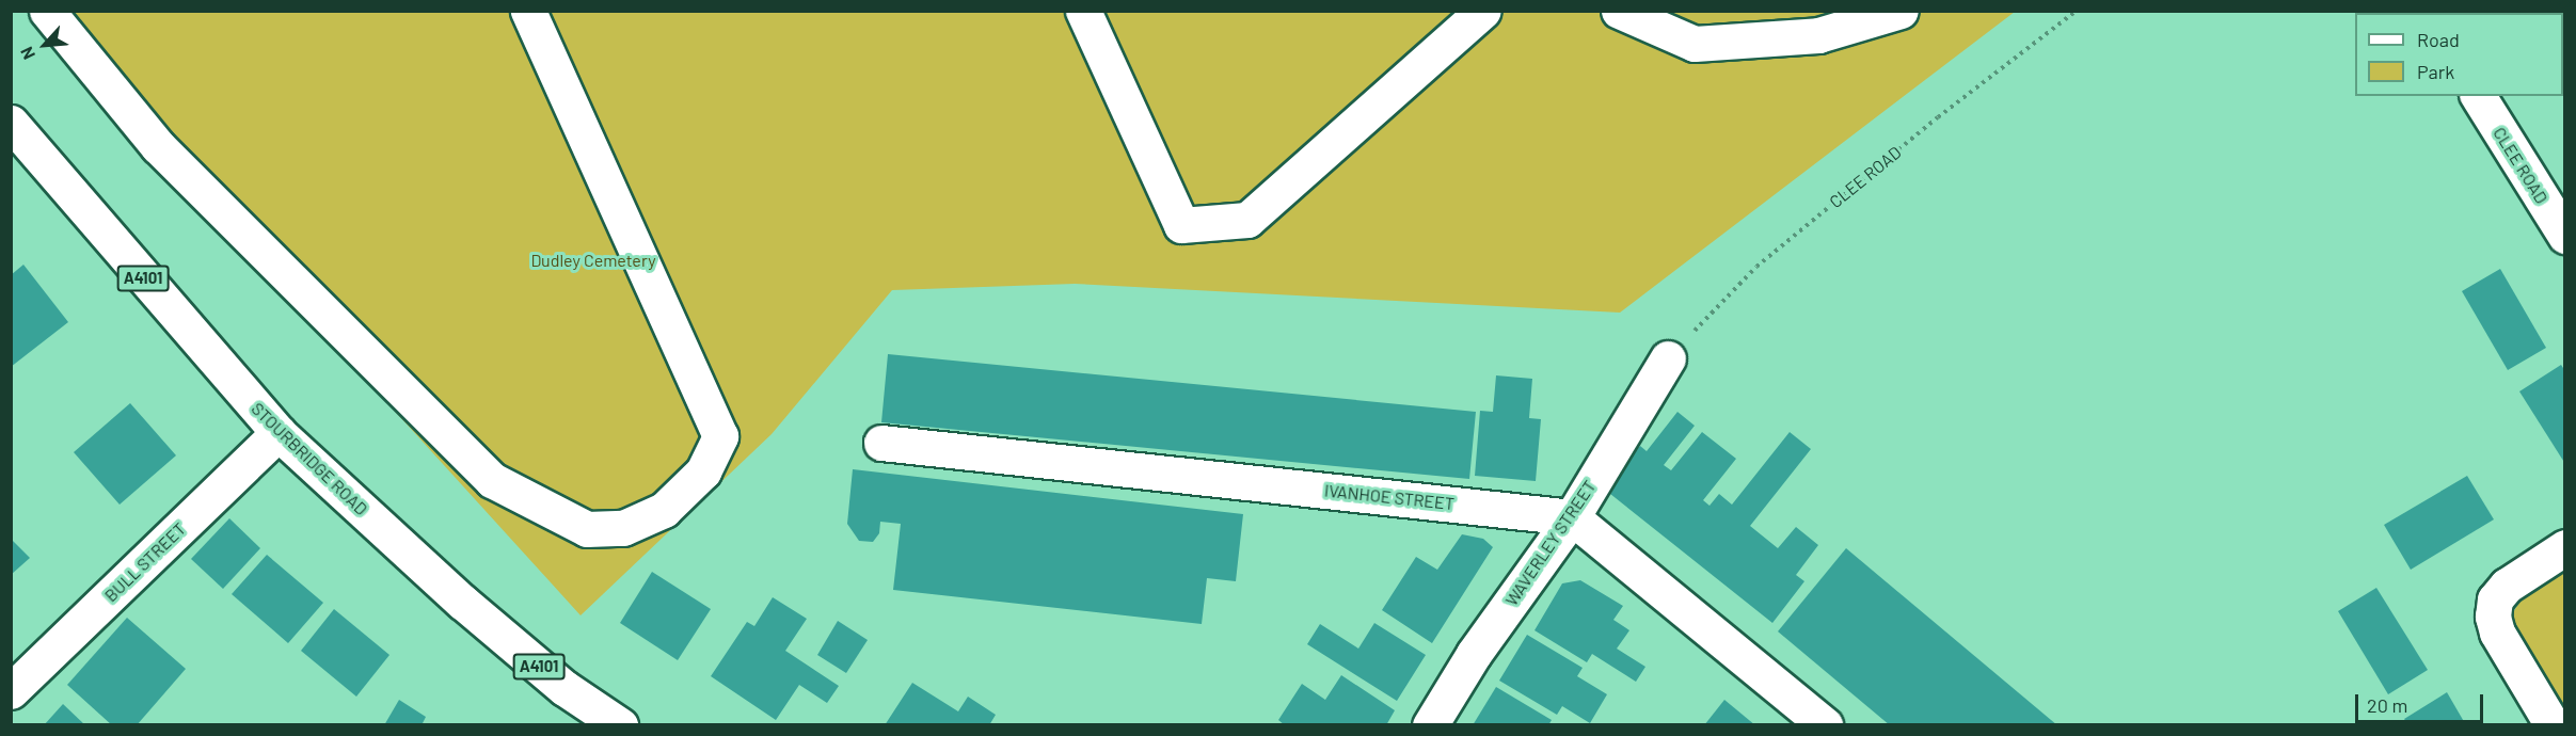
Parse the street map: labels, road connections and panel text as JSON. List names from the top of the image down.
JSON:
{
  "streets": {
    "street": [
      "CLEE ROAD",
      "A4101",
      "STOURBRIDGE ROAD",
      "IVANHOE STREET",
      "WAVERLEY STREET",
      "BULL STREET"
    ]
  },
  "crossings": [
    ["CLEE ROAD", "WAVERLEY STREET"],
    ["STOURBRIDGE ROAD", "BULL STREET"],
    ["IVANHOE STREET", "WAVERLEY STREET"]
  ],
  "parks": ["Dudley Cemetery"],
  "legend": ["Road", "Park"],
  "scale_bar": "20 m",
  "north": "bottom left"
}
